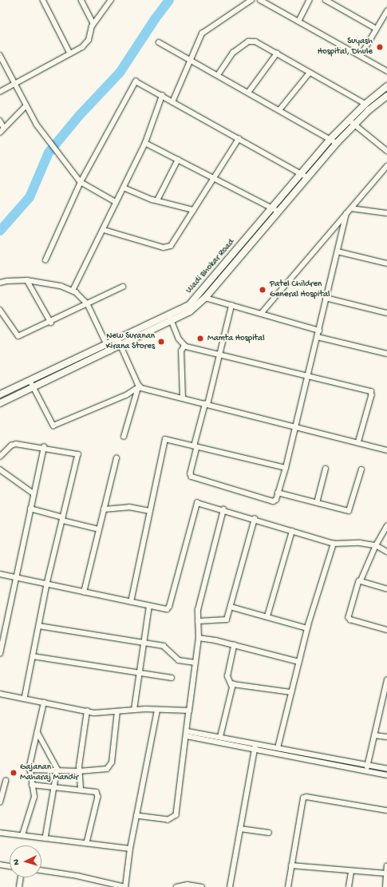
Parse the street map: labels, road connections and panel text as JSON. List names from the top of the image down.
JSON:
{
  "streets": {
    "main road": ["Wadi Bhokar Road"]
  },
  "places": [
    "Suyash Hospital, Dhule",
    "Patel Children General Hospital",
    "Mamta Hospital",
    "New Suranan Kirana Stores",
    "Gajanan Maharaj Mandir"
  ],
  "north": "left"
}
